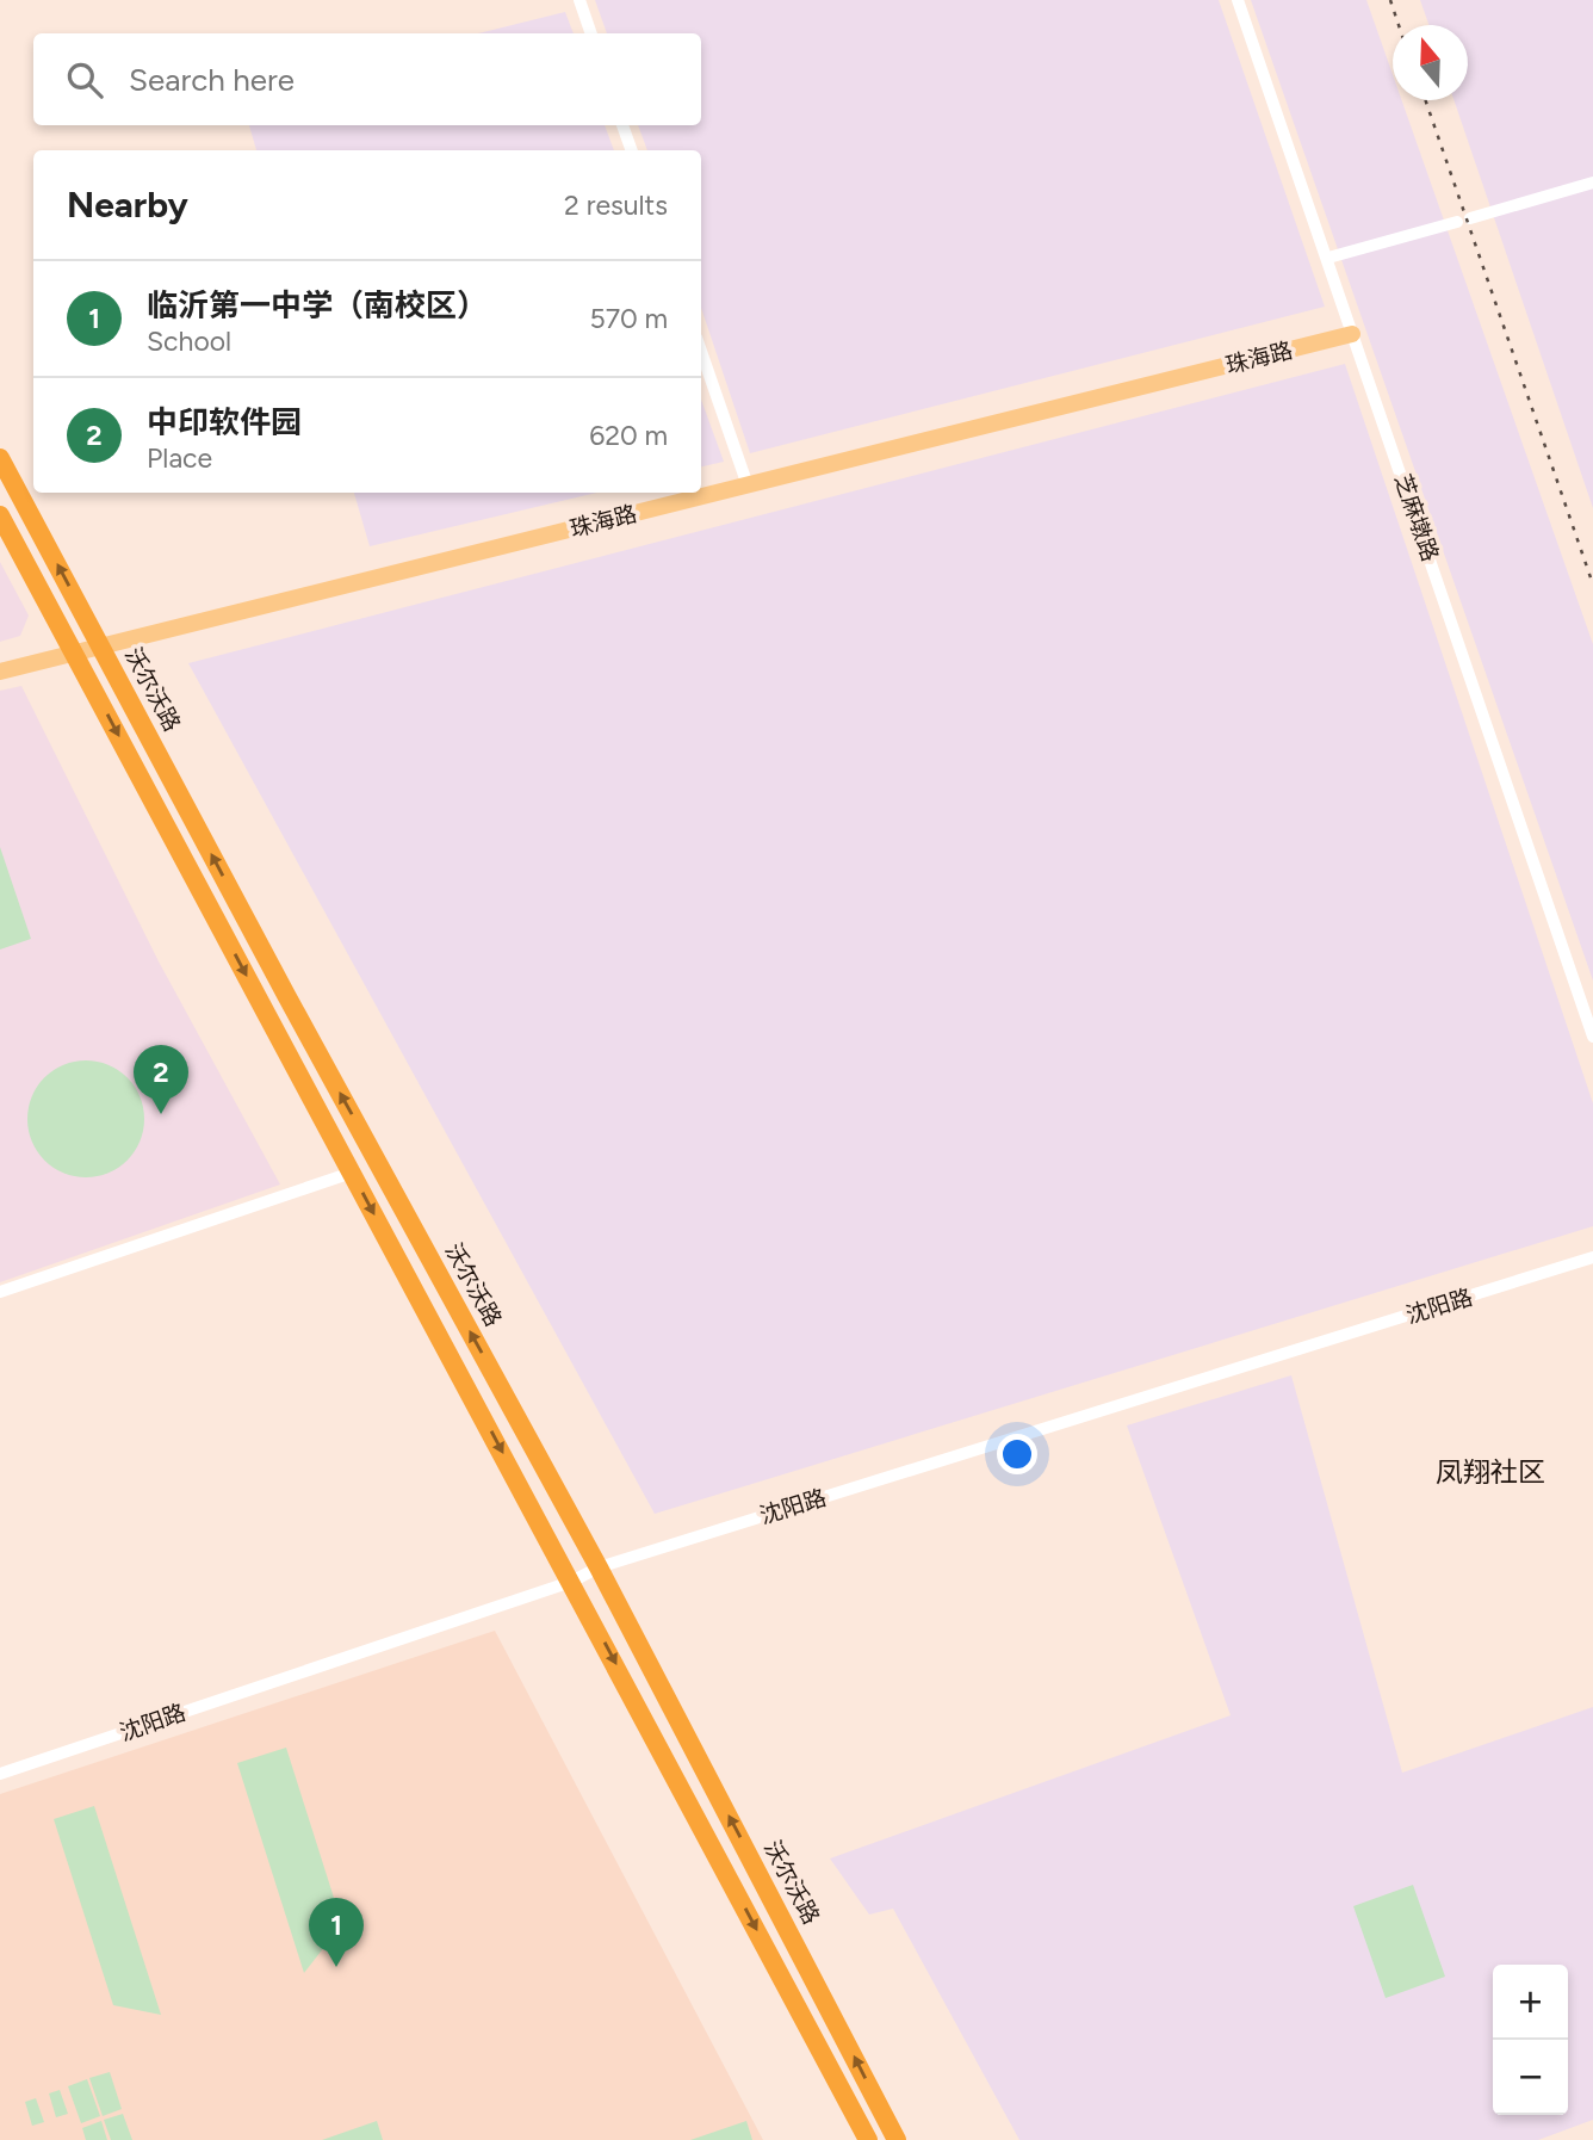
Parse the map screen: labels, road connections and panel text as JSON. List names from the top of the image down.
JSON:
{
  "streets": {
    "highway": ["沃尔沃路"],
    "main road": ["珠海路"],
    "street": ["芝麻墩路", "沈阳路"]
  },
  "crossings": [
    ["珠海路", "芝麻墩路"],
    ["珠海路", "沃尔沃路"],
    ["沃尔沃路", "沈阳路"]
  ],
  "districts": ["凤翔社区"],
  "north": "top",
  "page": {
    "search": "Search here",
    "heading": ["Nearby", "2 results"],
    "list": [
      {
        "mark": "1",
        "name": "临沂第一中学（南校区）",
        "note": "School",
        "value": "570 m"
      },
      {
        "mark": "2",
        "name": "中印软件园",
        "note": "Place",
        "value": "620 m"
      }
    ],
    "pins": ["2", "1"],
    "map_buttons": ["+", "−"]
  }
}
